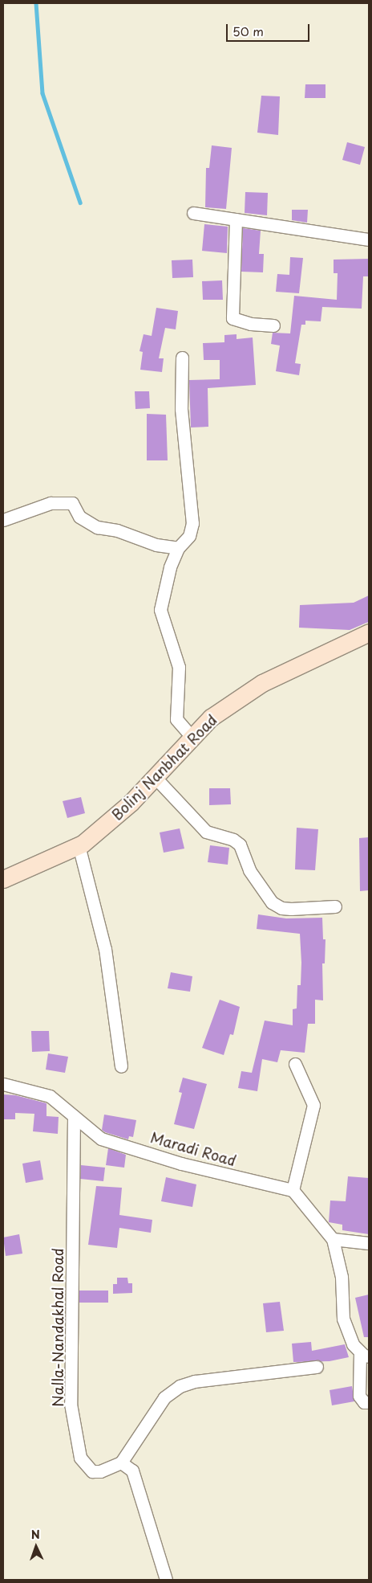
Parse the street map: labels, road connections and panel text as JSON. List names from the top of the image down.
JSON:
{
  "streets": {
    "street": ["Bolinj Nanbhat Road", "Maradi Road", "Nalla-Nandakhal Road"]
  },
  "crossings": [
    ["Maradi Road", "Nalla-Nandakhal Road"]
  ],
  "scale_bar": "50 m",
  "north": "top"
}
